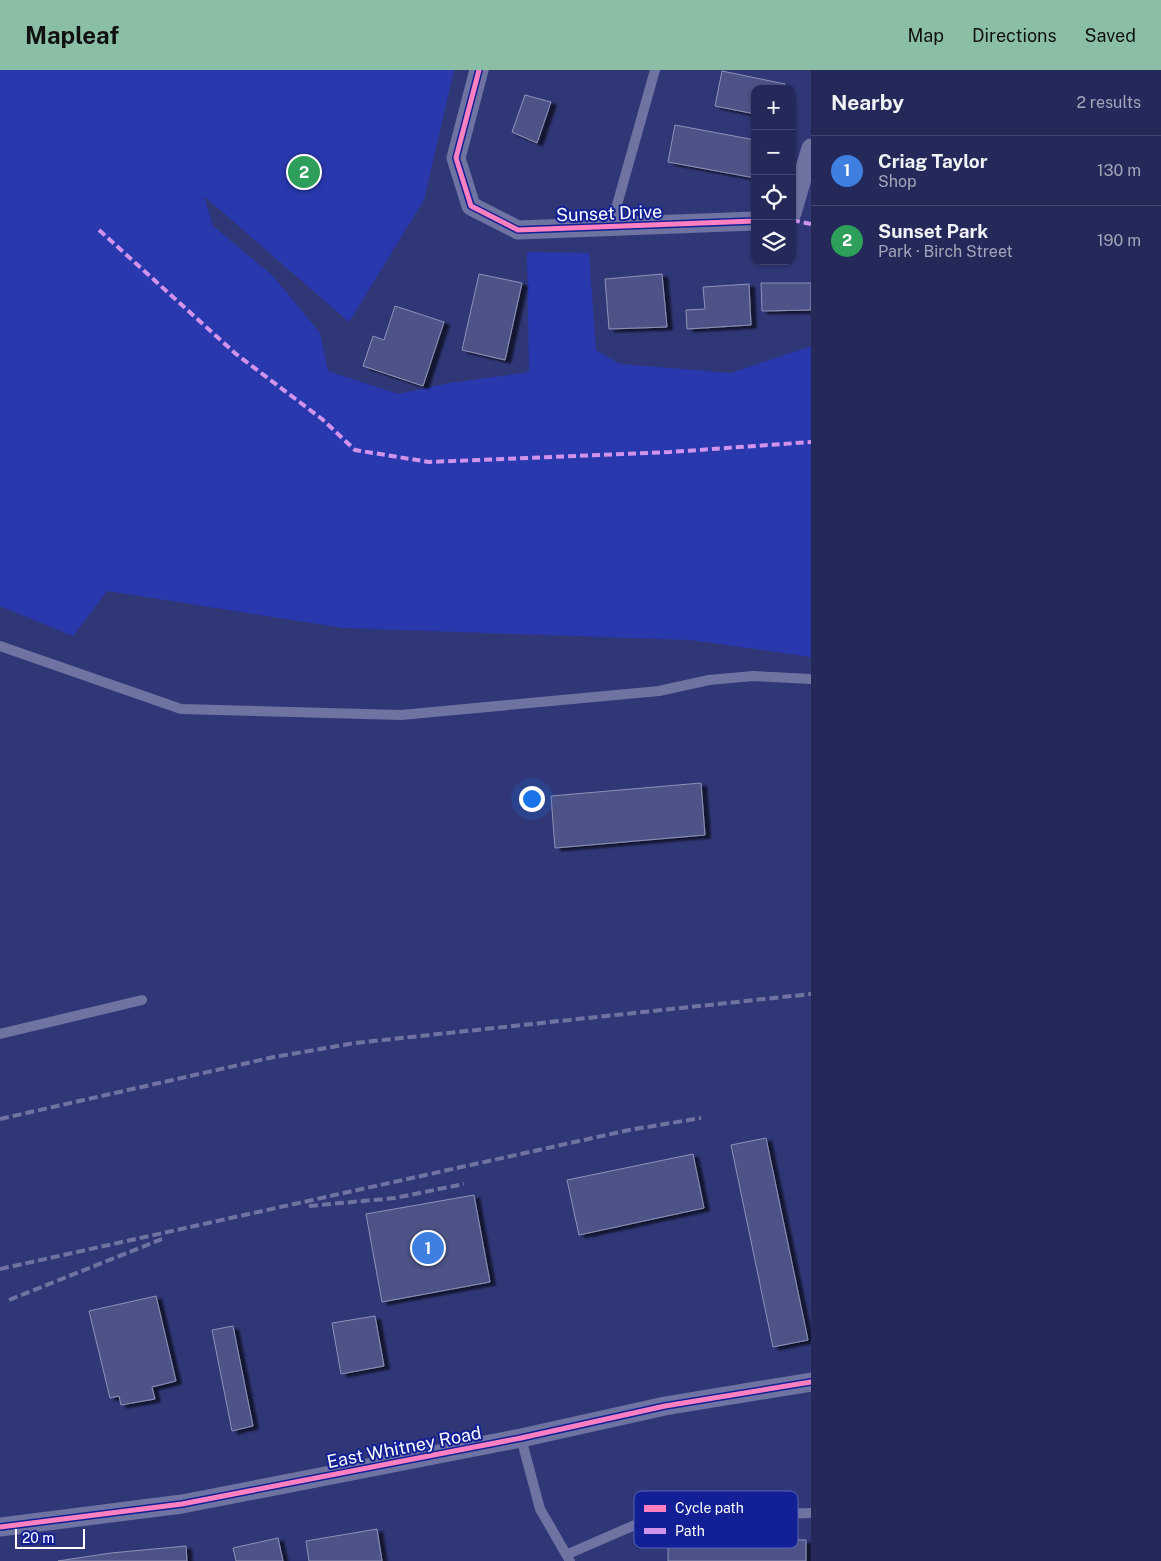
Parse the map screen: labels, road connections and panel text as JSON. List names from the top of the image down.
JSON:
{
  "streets": {
    "street": ["Sunset Drive", "East Whitney Road"]
  },
  "legend": ["Cycle path", "Path"],
  "scale_bar": "20 m",
  "page": {
    "header": "Mapleaf",
    "nav": ["Map", "Directions", "Saved"],
    "heading": ["Nearby", "2 results"],
    "map_buttons": ["+", "−"],
    "list": [
      {
        "mark": "1",
        "name": "Criag Taylor",
        "note": "Shop",
        "value": "130 m"
      },
      {
        "mark": "2",
        "name": "Sunset Park",
        "note": "Park · Birch Street",
        "value": "190 m"
      }
    ],
    "pins": ["2", "1"],
    "scale": "20 m"
  }
}
